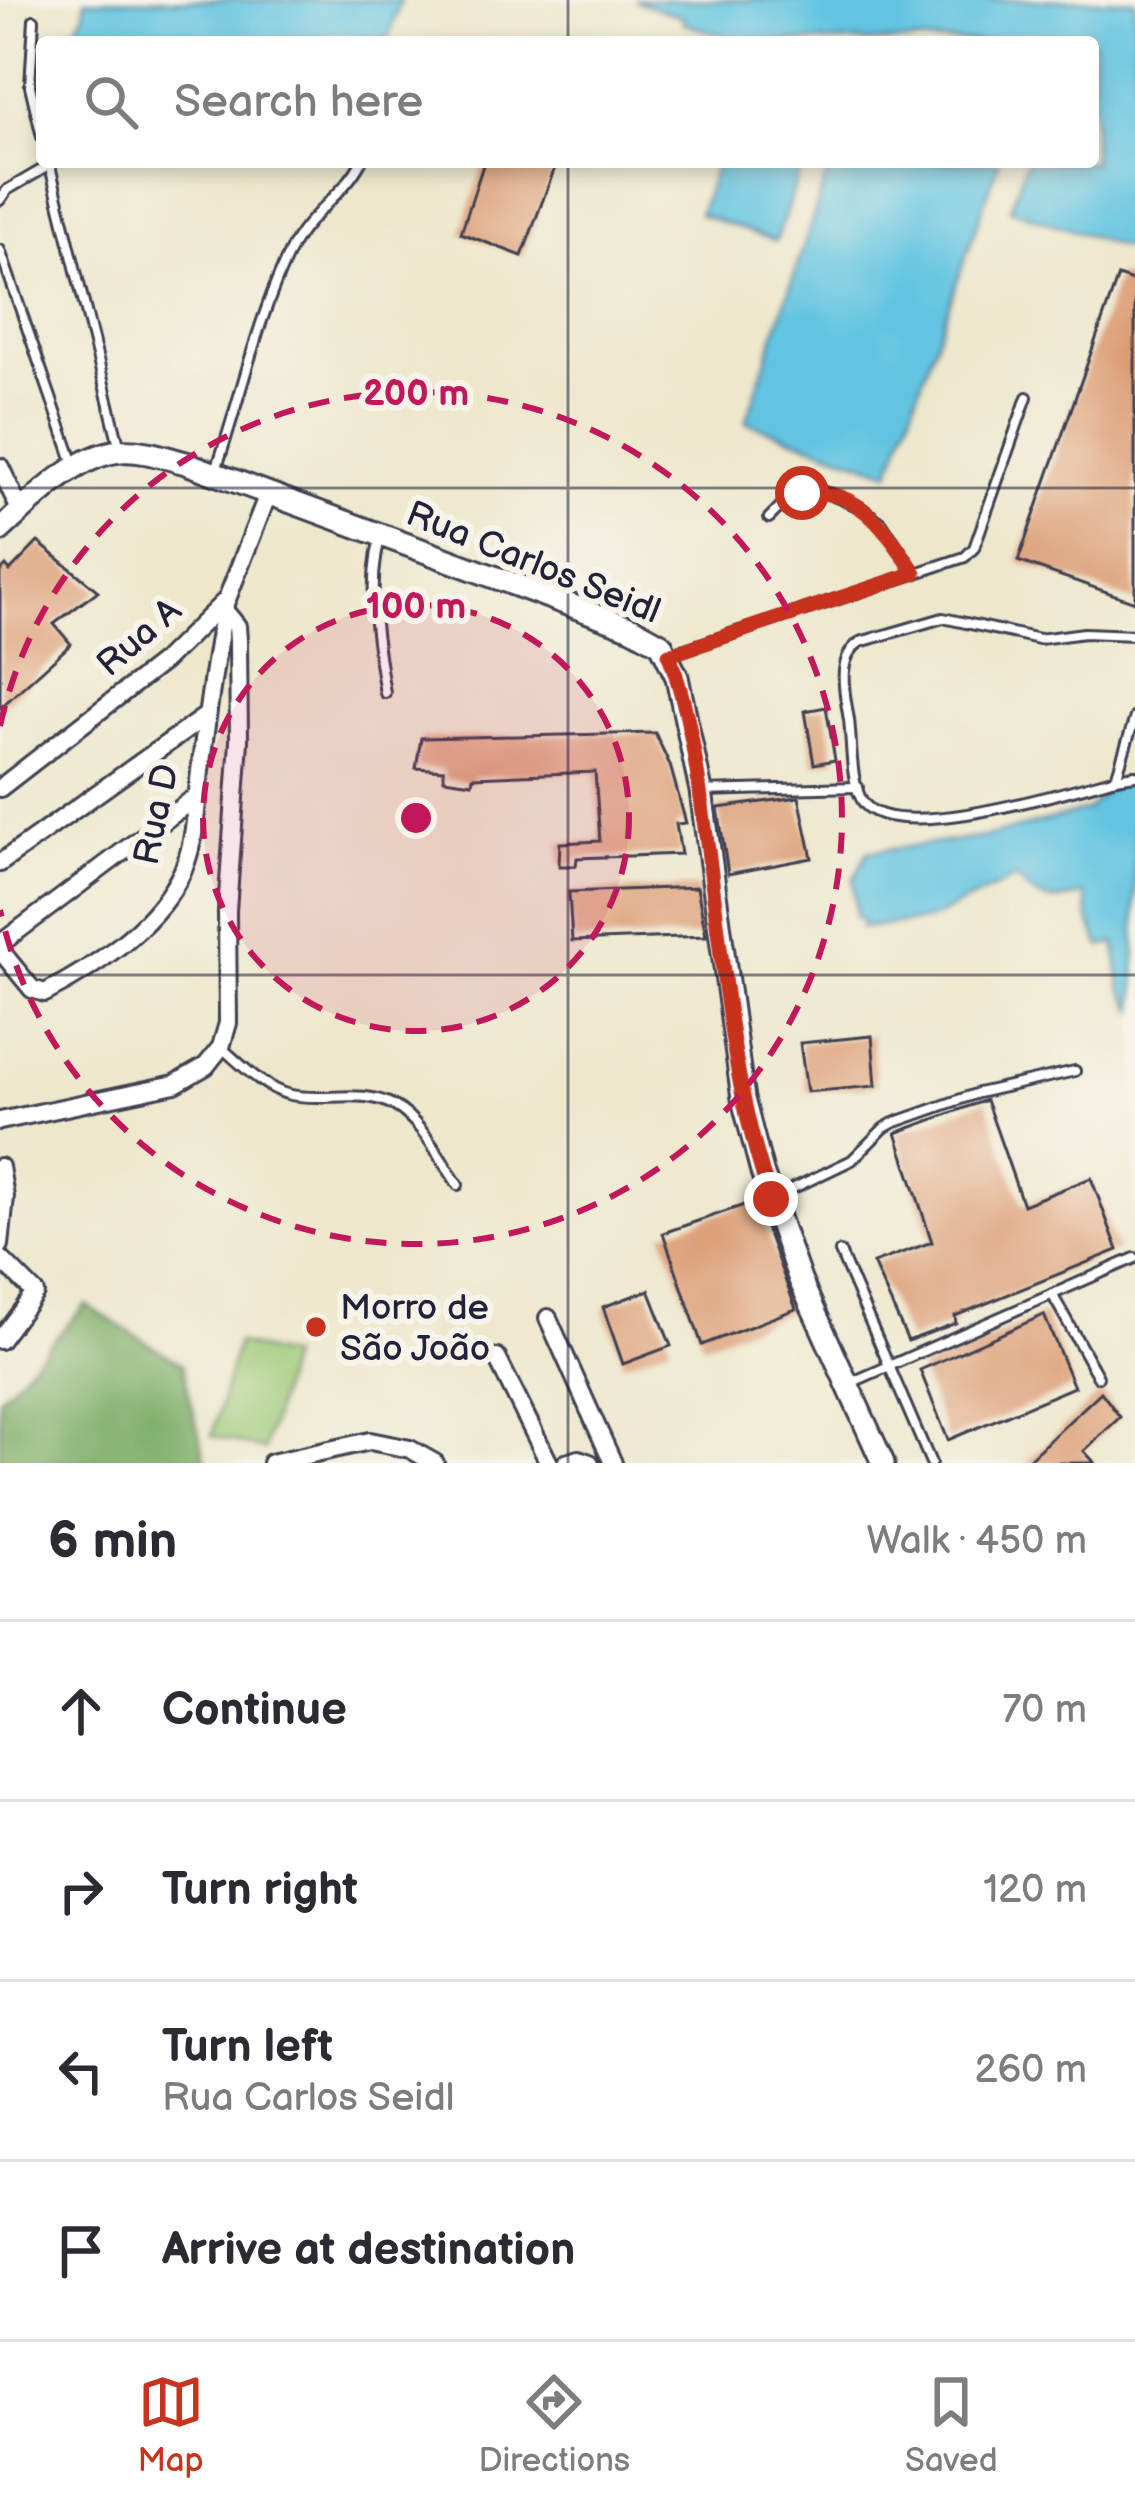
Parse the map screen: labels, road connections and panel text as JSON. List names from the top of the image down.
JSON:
{
  "streets": {
    "street": ["Rua Carlos Seidl", "Rua A", "Rua D"]
  },
  "crossings": [
    ["Rua Carlos Seidl", "Rua A"],
    ["Rua A", "Rua D"]
  ],
  "places": ["Morro de São João"],
  "page": {
    "search": "Search here",
    "heading": ["6 min", "Walk · 450 m"],
    "list": [
      ["Continue", "70 m"],
      ["Turn right", "120 m"],
      ["Turn left", "Rua Carlos Seidl", "260 m"],
      "Arrive at destination"
    ],
    "nav": ["Map", "Directions", "Saved"]
  },
  "rings": ["200 m", "100 m"]
}
